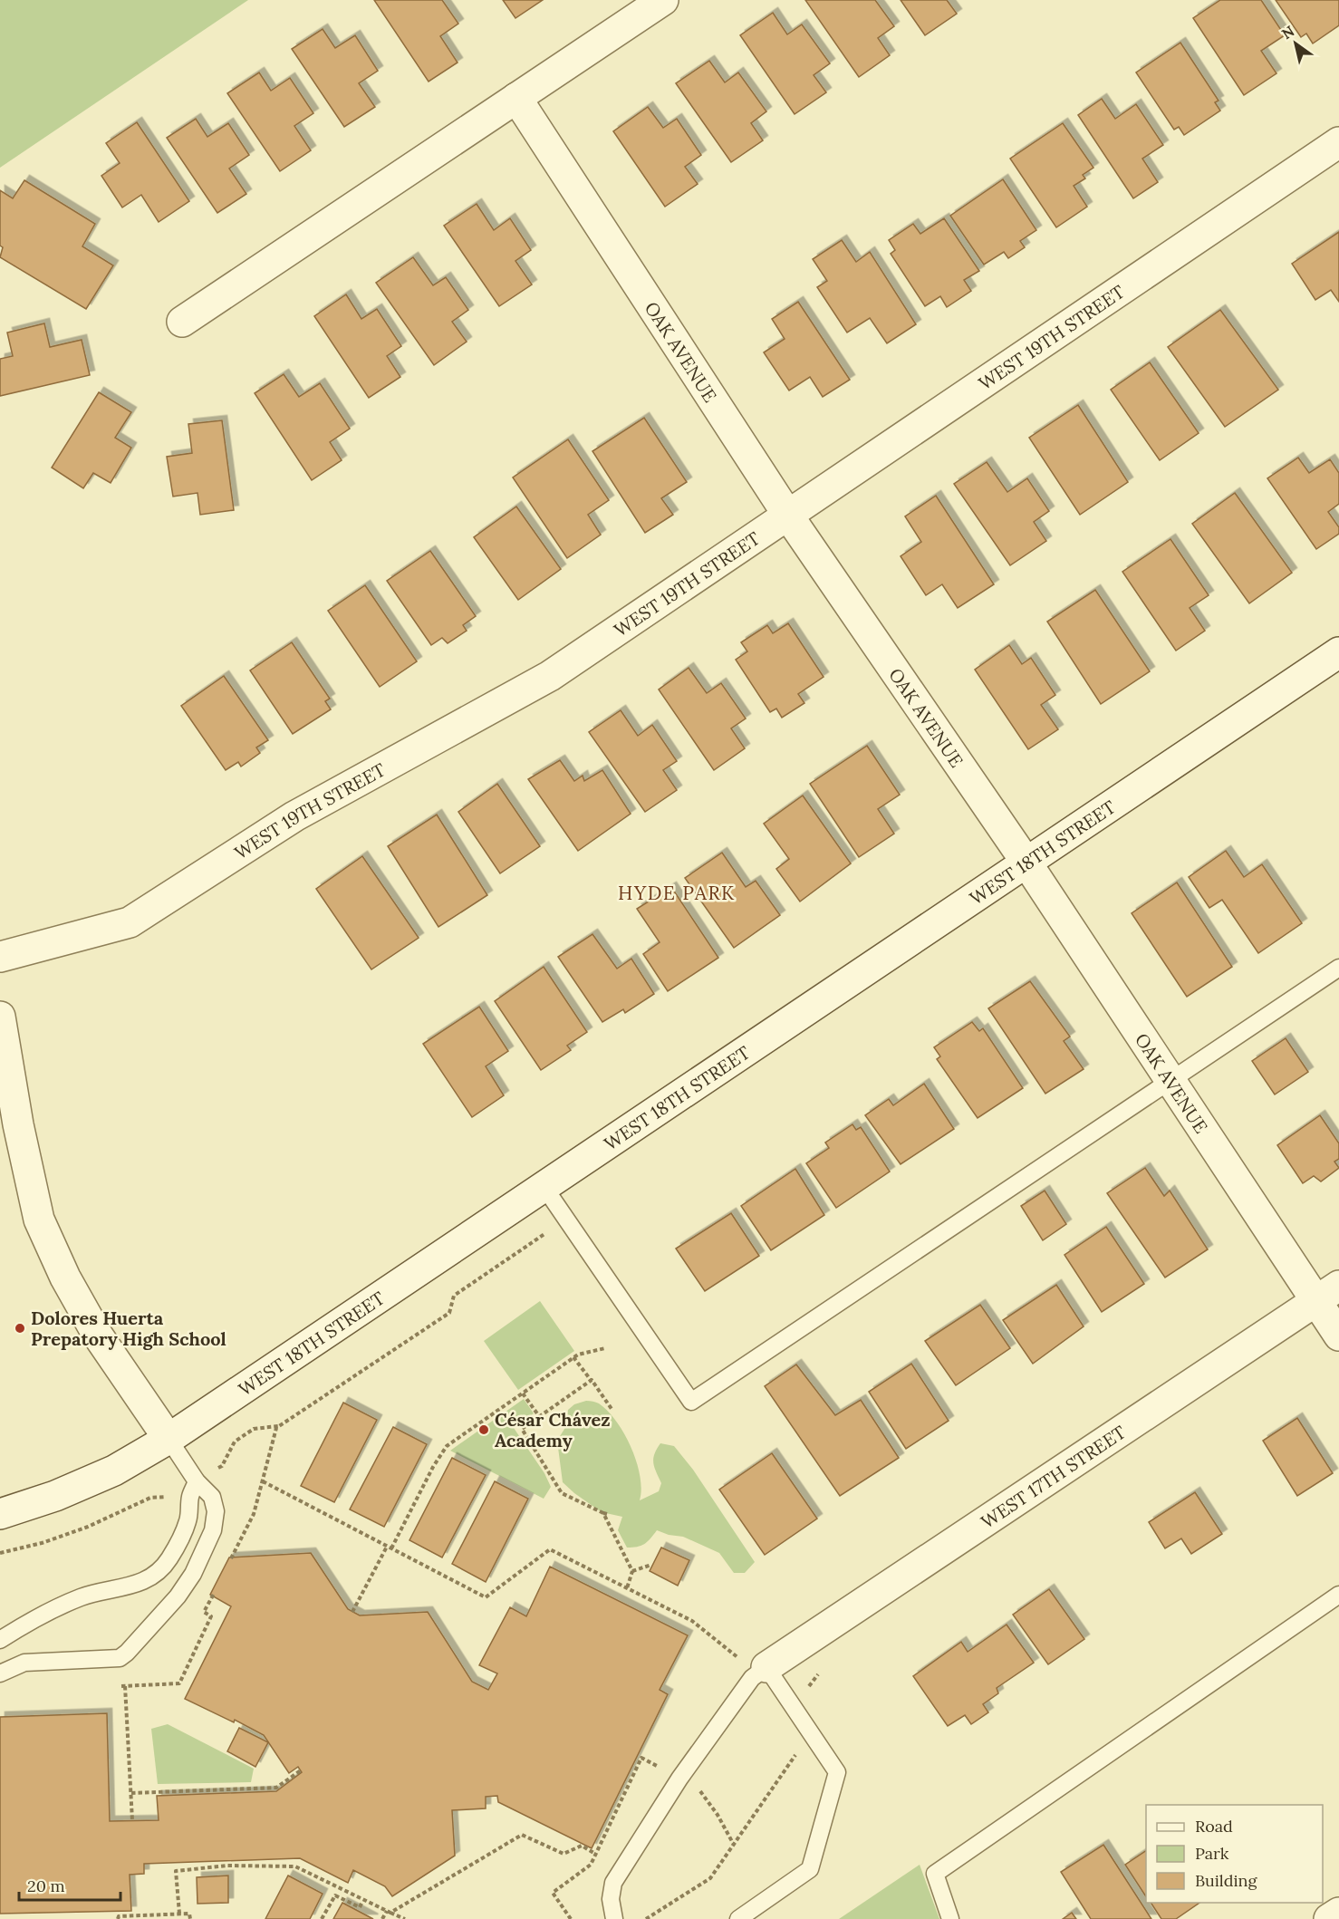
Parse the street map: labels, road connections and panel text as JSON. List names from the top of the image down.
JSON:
{
  "streets": {
    "street": [
      "WEST 19TH STREET",
      "OAK AVENUE",
      "WEST 18TH STREET",
      "WEST 17TH STREET"
    ]
  },
  "crossings": [
    ["WEST 19TH STREET", "OAK AVENUE"],
    ["OAK AVENUE", "WEST 18TH STREET"],
    ["OAK AVENUE", "WEST 17TH STREET"]
  ],
  "districts": ["HYDE PARK"],
  "places": ["Dolores Huerta Prepatory High School", "César Chávez Academy"],
  "legend": ["Road", "Park", "Building"],
  "scale_bar": "20 m",
  "north": "top left"
}
